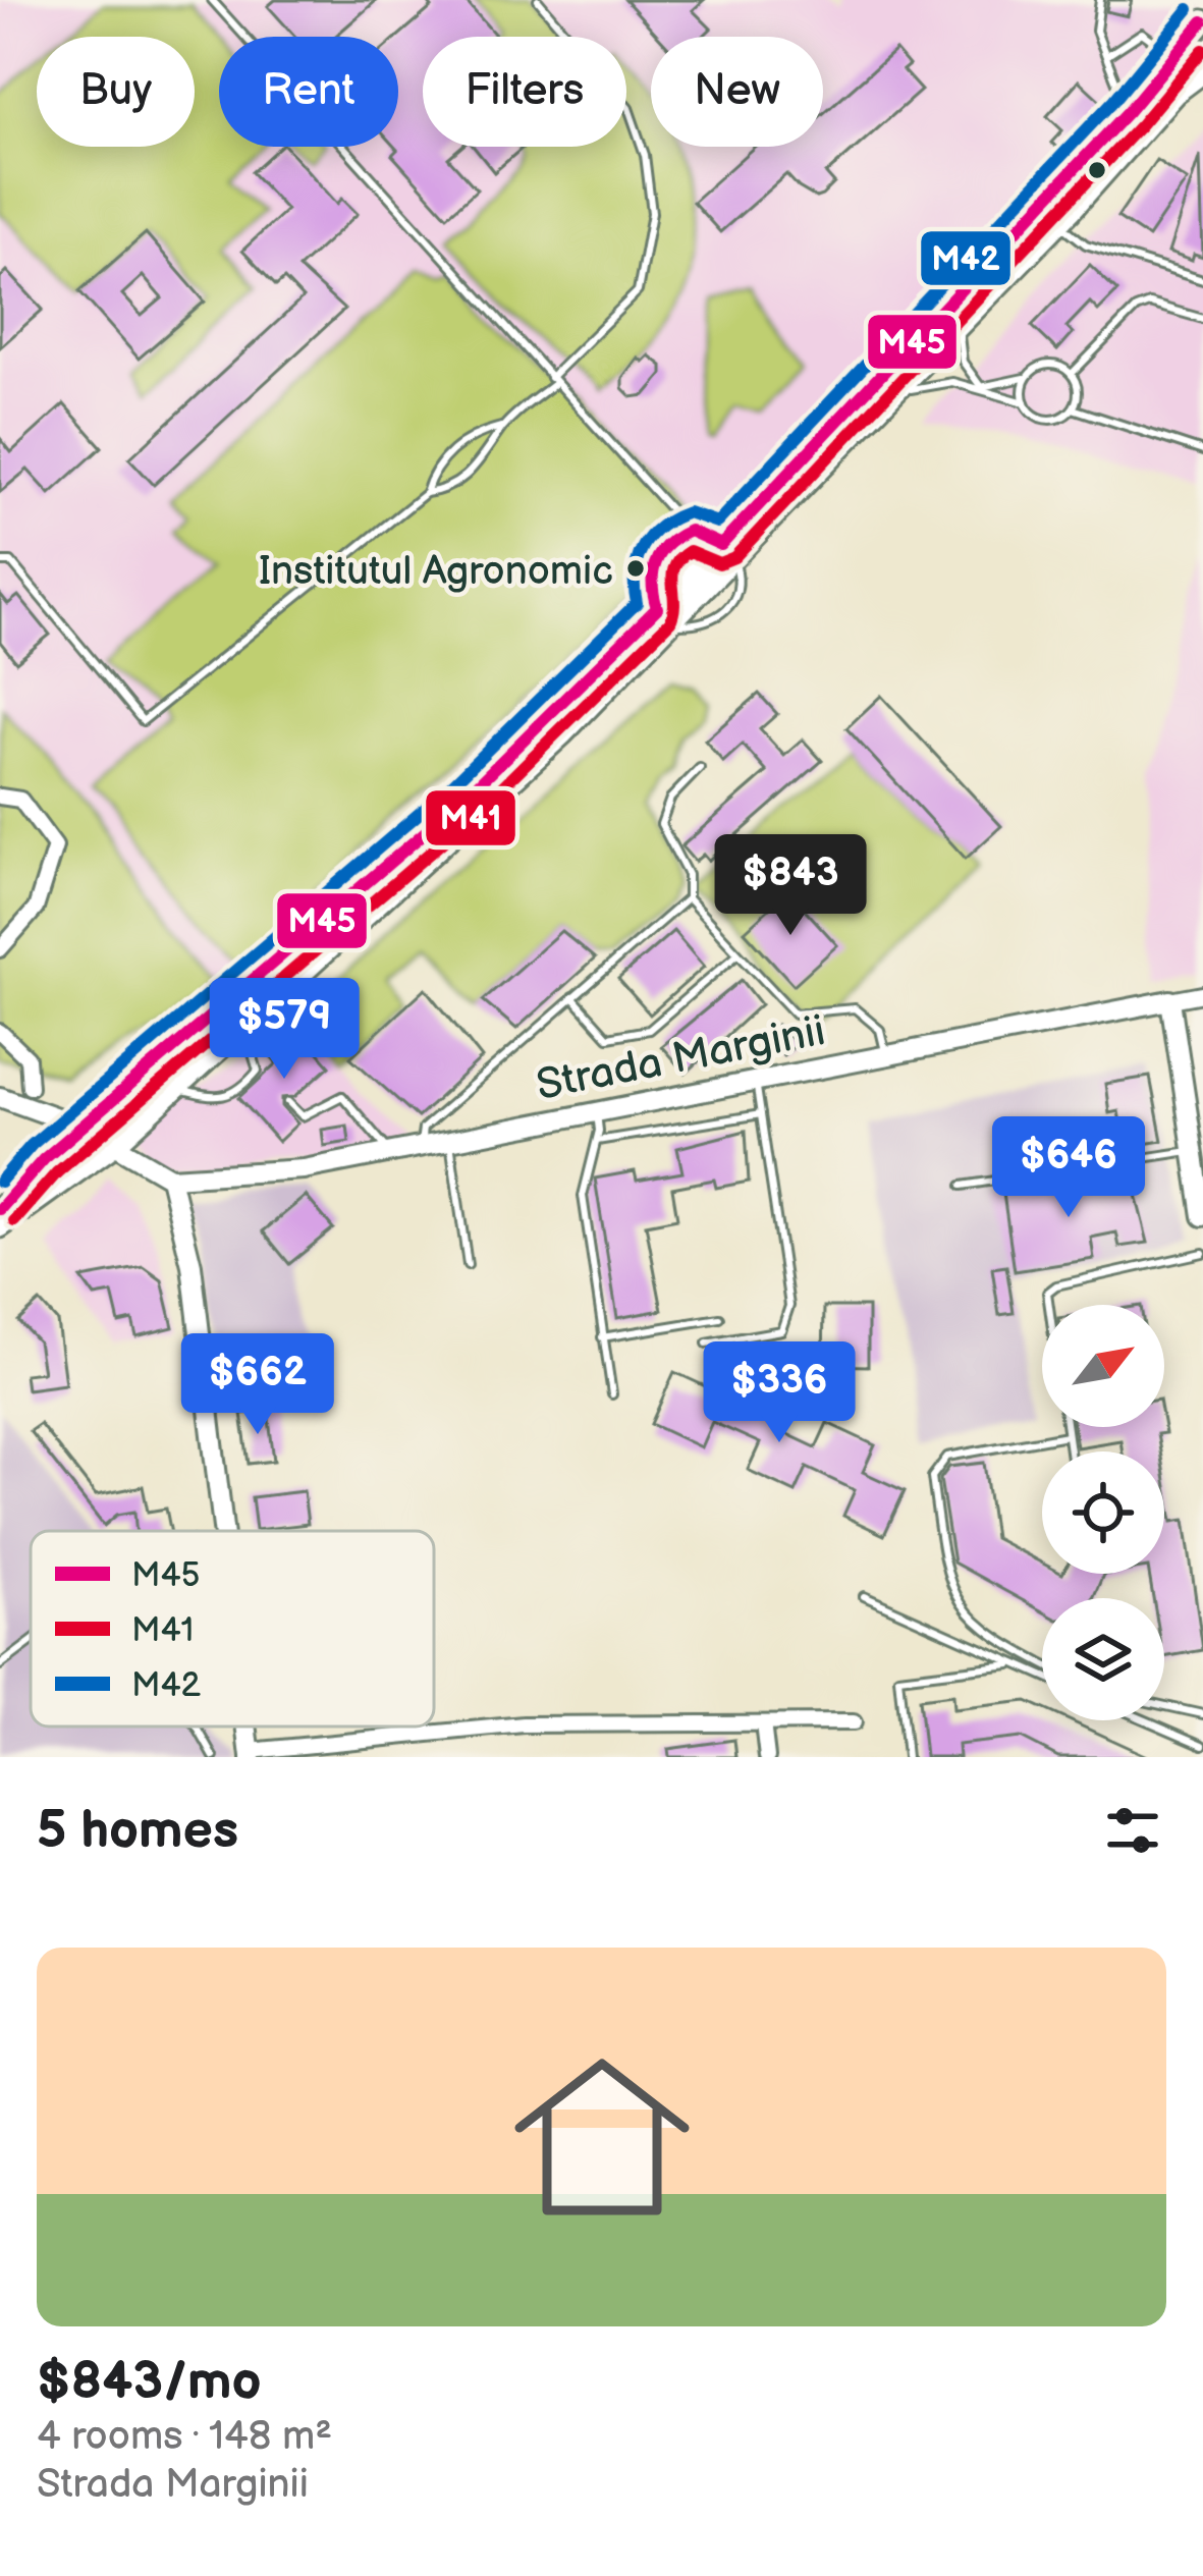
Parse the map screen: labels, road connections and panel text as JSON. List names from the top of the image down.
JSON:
{
  "streets": {
    "street": ["Strada Marginii"]
  },
  "places": ["Institutul Agronomic"],
  "lines": ["transit line M42", "transit line M45", "transit line M41"],
  "legend": ["M45", "M41", "M42"],
  "north": "top right",
  "page": {
    "chip": [
      "Buy",
      "Rent",
      "Filters",
      "New"
    ],
    "price": [
      "$843",
      "$579",
      "$646",
      "$662",
      "$336"
    ],
    "heading": "5 homes",
    "list": [
      {
        "name": "$843/mo",
        "note": "4 rooms · 148 m² · Strada Marginii"
      }
    ]
  }
}
